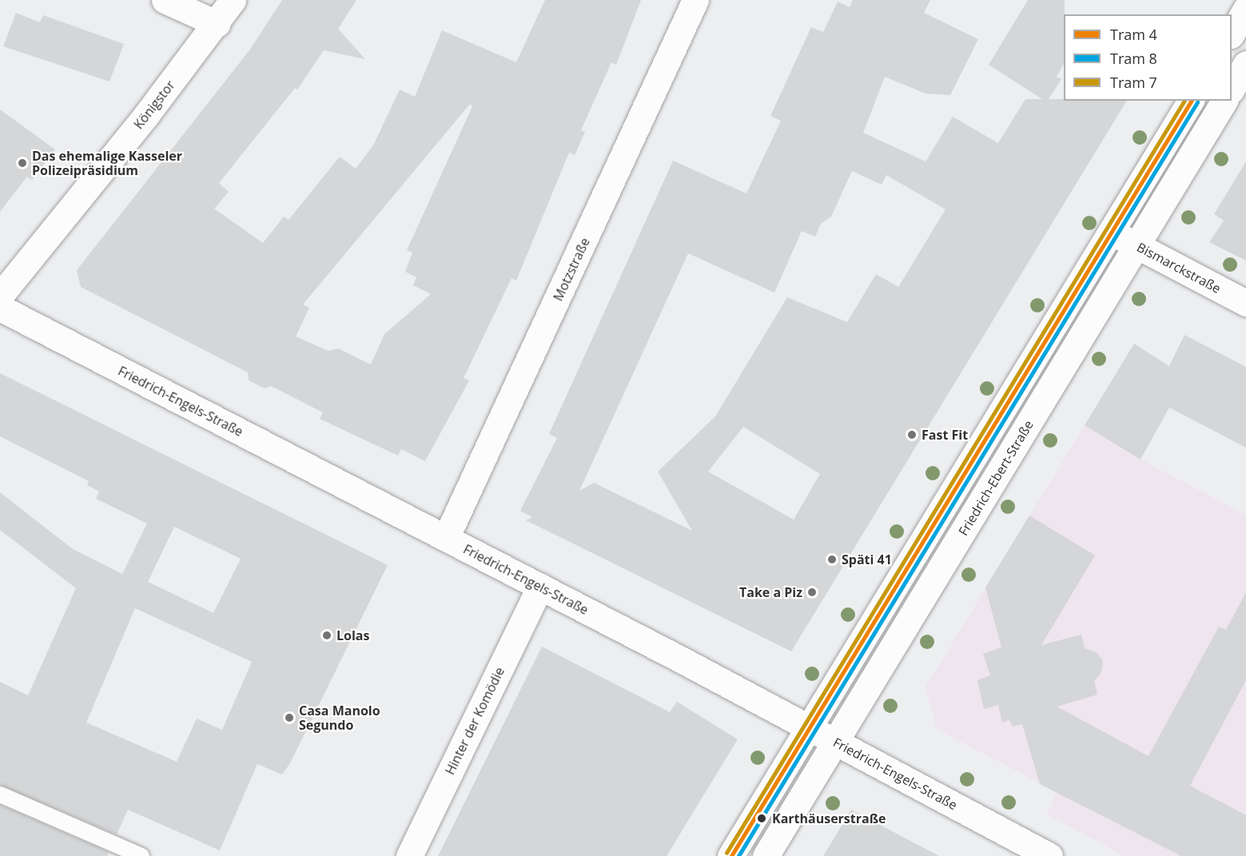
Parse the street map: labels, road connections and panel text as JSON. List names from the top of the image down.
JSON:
{
  "streets": {
    "street": [
      "Königstor",
      "Bismarckstraße",
      "Motzstraße",
      "Friedrich-Engels-Straße",
      "Friedrich-Ebert-Straße",
      "Hinter der Komödie"
    ]
  },
  "crossings": [
    ["Bismarckstraße", "Friedrich-Ebert-Straße"],
    ["Motzstraße", "Friedrich-Engels-Straße"],
    ["Friedrich-Engels-Straße", "Friedrich-Ebert-Straße"],
    ["Friedrich-Engels-Straße", "Hinter der Komödie"]
  ],
  "places": [
    "Das ehemalige Kasseler Polizeipräsidium",
    "Fast Fit",
    "Späti 41",
    "Take a Piz",
    "Lolas",
    "Casa Manolo Segundo",
    "Karthäuserstraße"
  ],
  "lines": ["tram line 4", "tram line 7", "tram line 8"],
  "legend": ["Tram 4", "Tram 8", "Tram 7"]
}
